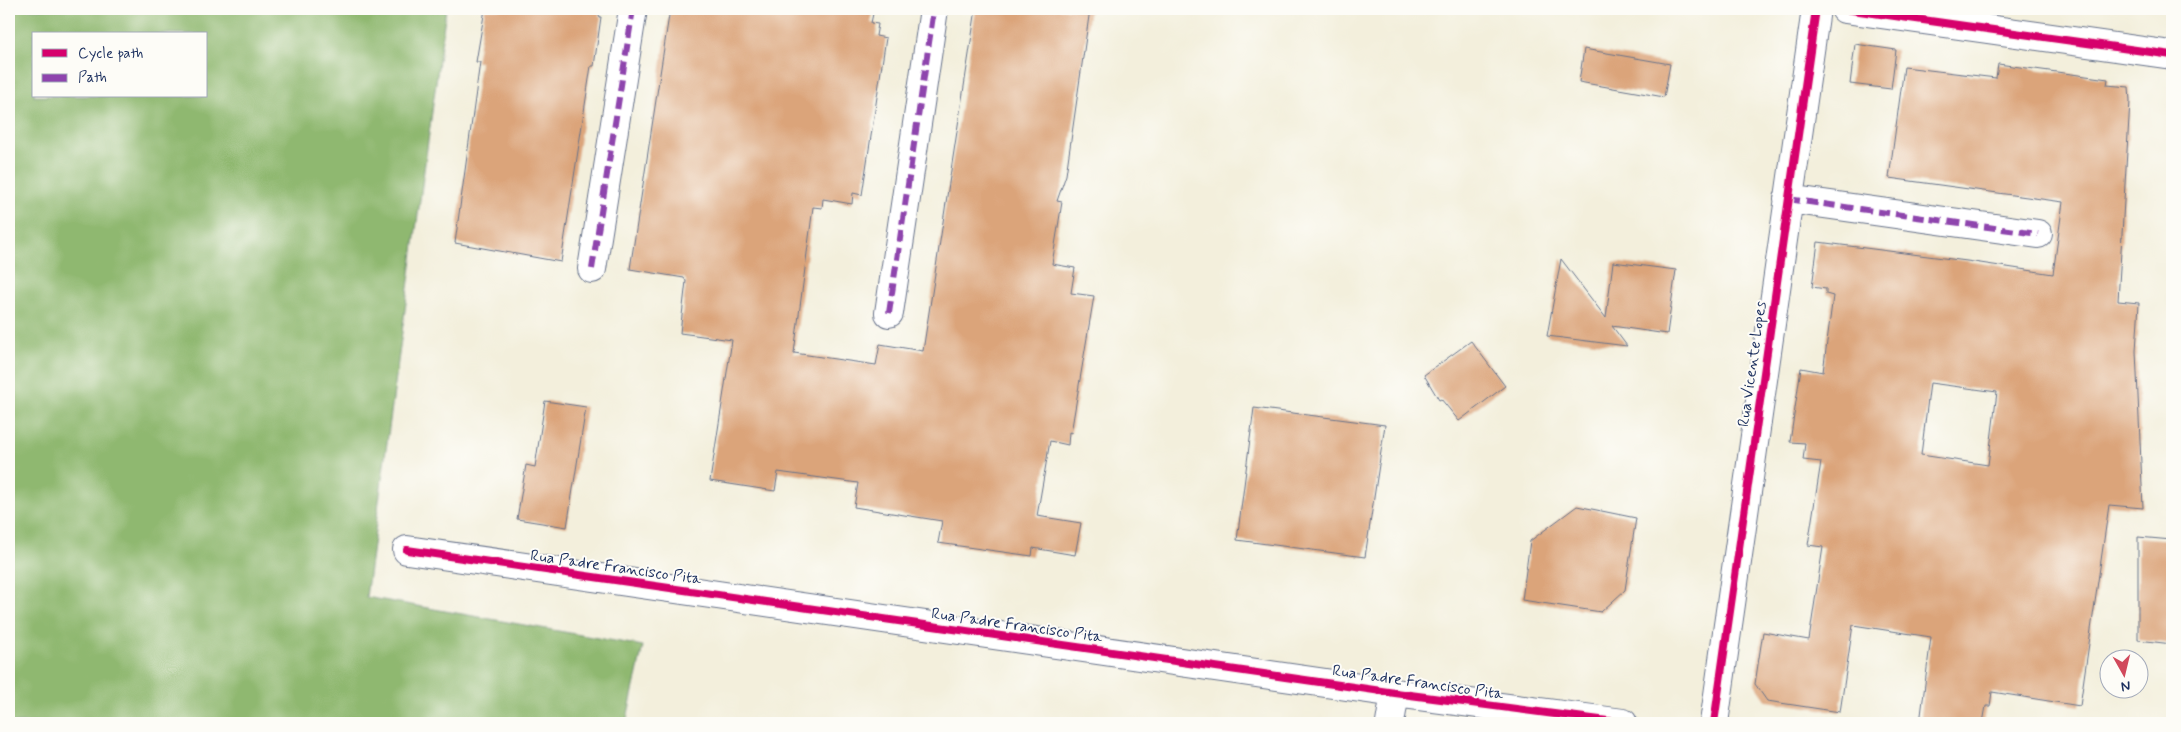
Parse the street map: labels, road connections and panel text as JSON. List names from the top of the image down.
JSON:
{
  "streets": {
    "street": ["Rua Vicente Lopes", "Rua Padre Francisco Pita"]
  },
  "legend": ["Cycle path", "Path"],
  "north": "bottom"
}
